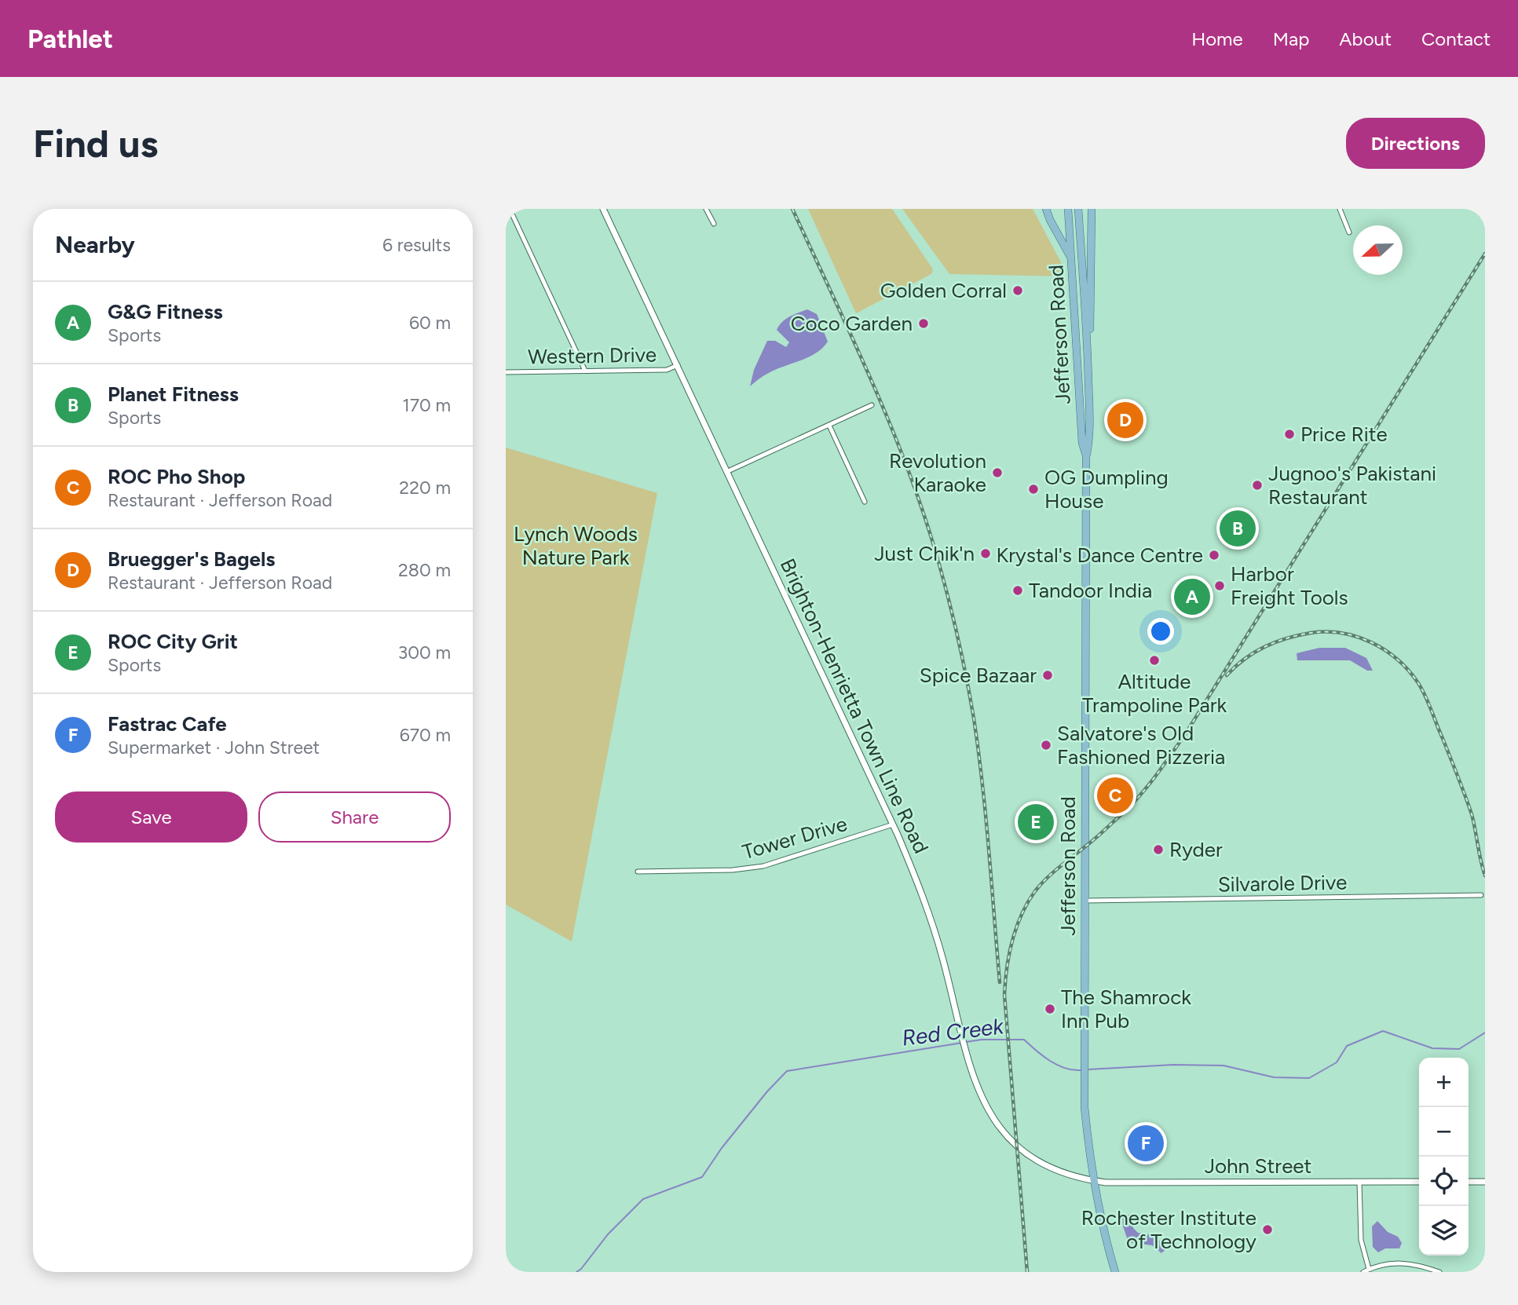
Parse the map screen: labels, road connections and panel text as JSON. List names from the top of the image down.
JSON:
{
  "streets": {
    "main road": ["Jefferson Road"],
    "street": [
      "Western Drive",
      "Brighton-Henrietta Town Line Road",
      "Tower Drive",
      "Silvarole Drive",
      "John Street"
    ]
  },
  "crossings": [
    ["Jefferson Road", "Brighton-Henrietta Town Line Road"],
    ["Jefferson Road", "Silvarole Drive"],
    ["Jefferson Road", "John Street"],
    ["Western Drive", "Brighton-Henrietta Town Line Road"],
    ["Brighton-Henrietta Town Line Road", "Tower Drive"],
    ["Brighton-Henrietta Town Line Road", "John Street"]
  ],
  "water": ["Red Creek"],
  "parks": ["Lynch Woods Nature Park"],
  "places": [
    "Golden Corral",
    "Coco Garden",
    "Price Rite",
    "Revolution Karaoke",
    "Jugnoo's Pakistani Restaurant",
    "OG Dumpling House",
    "Just Chik'n",
    "Krystal's Dance Centre",
    "Harbor Freight Tools",
    "Tandoor India",
    "Altitude Trampoline Park",
    "Spice Bazaar",
    "Salvatore's Old Fashioned Pizzeria",
    "Ryder",
    "The Shamrock Inn Pub",
    "Rochester Institute of Technology"
  ],
  "north": "left",
  "page": {
    "header": "Pathlet",
    "nav": [
      "Home",
      "Map",
      "About",
      "Contact"
    ],
    "buttons": [
      "Directions",
      ["Save", "Share"]
    ],
    "title": "Find us",
    "heading": ["Nearby", "6 results"],
    "list": [
      {
        "mark": "A",
        "name": "G&G Fitness",
        "note": "Sports",
        "value": "60 m"
      },
      {
        "mark": "B",
        "name": "Planet Fitness",
        "note": "Sports",
        "value": "170 m"
      },
      {
        "mark": "C",
        "name": "ROC Pho Shop",
        "note": "Restaurant · Jefferson Road",
        "value": "220 m"
      },
      {
        "mark": "D",
        "name": "Bruegger's Bagels",
        "note": "Restaurant · Jefferson Road",
        "value": "280 m"
      },
      {
        "mark": "E",
        "name": "ROC City Grit",
        "note": "Sports",
        "value": "300 m"
      },
      {
        "mark": "F",
        "name": "Fastrac Cafe",
        "note": "Supermarket · John Street",
        "value": "670 m"
      }
    ],
    "pins": [
      "D",
      "B",
      "A",
      "C",
      "E",
      "F"
    ],
    "map_buttons": ["+", "−"]
  }
}
